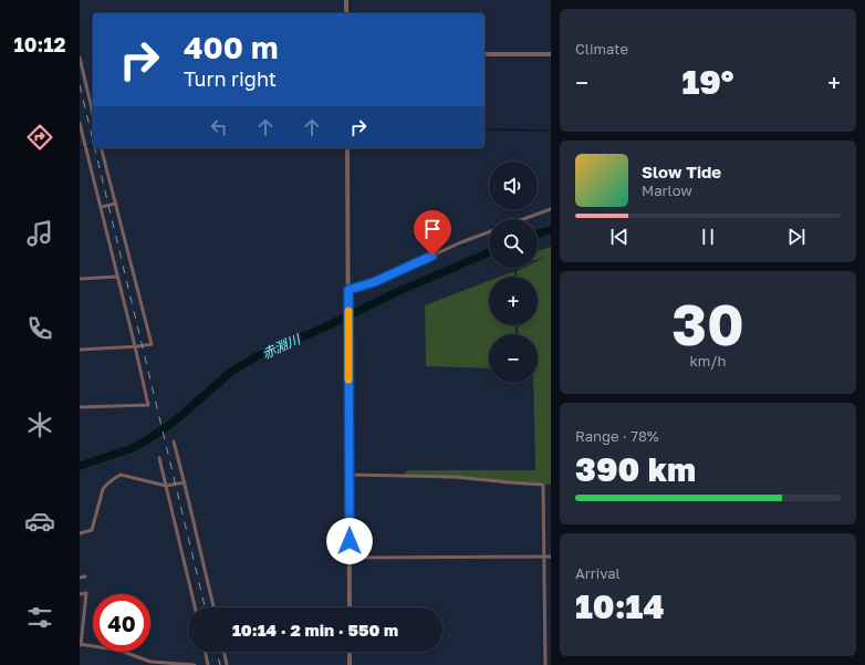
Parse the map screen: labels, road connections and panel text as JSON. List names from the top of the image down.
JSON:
{
  "water": ["赤淵川"],
  "page": {
    "tabs": "10:12",
    "tile": [
      "Climate",
      ["30", "km/h"],
      ["Range · 78%", "390 km"],
      ["Arrival", "10:14"]
    ],
    "turn": ["400 m", "Turn right"],
    "heat": ["−", "19°", "+"],
    "song": ["Slow Tide", "Marlow"],
    "map_buttons": ["+", "−"],
    "limit": "40",
    "trip": "10:14 · 2 min · 550 m"
  }
}
